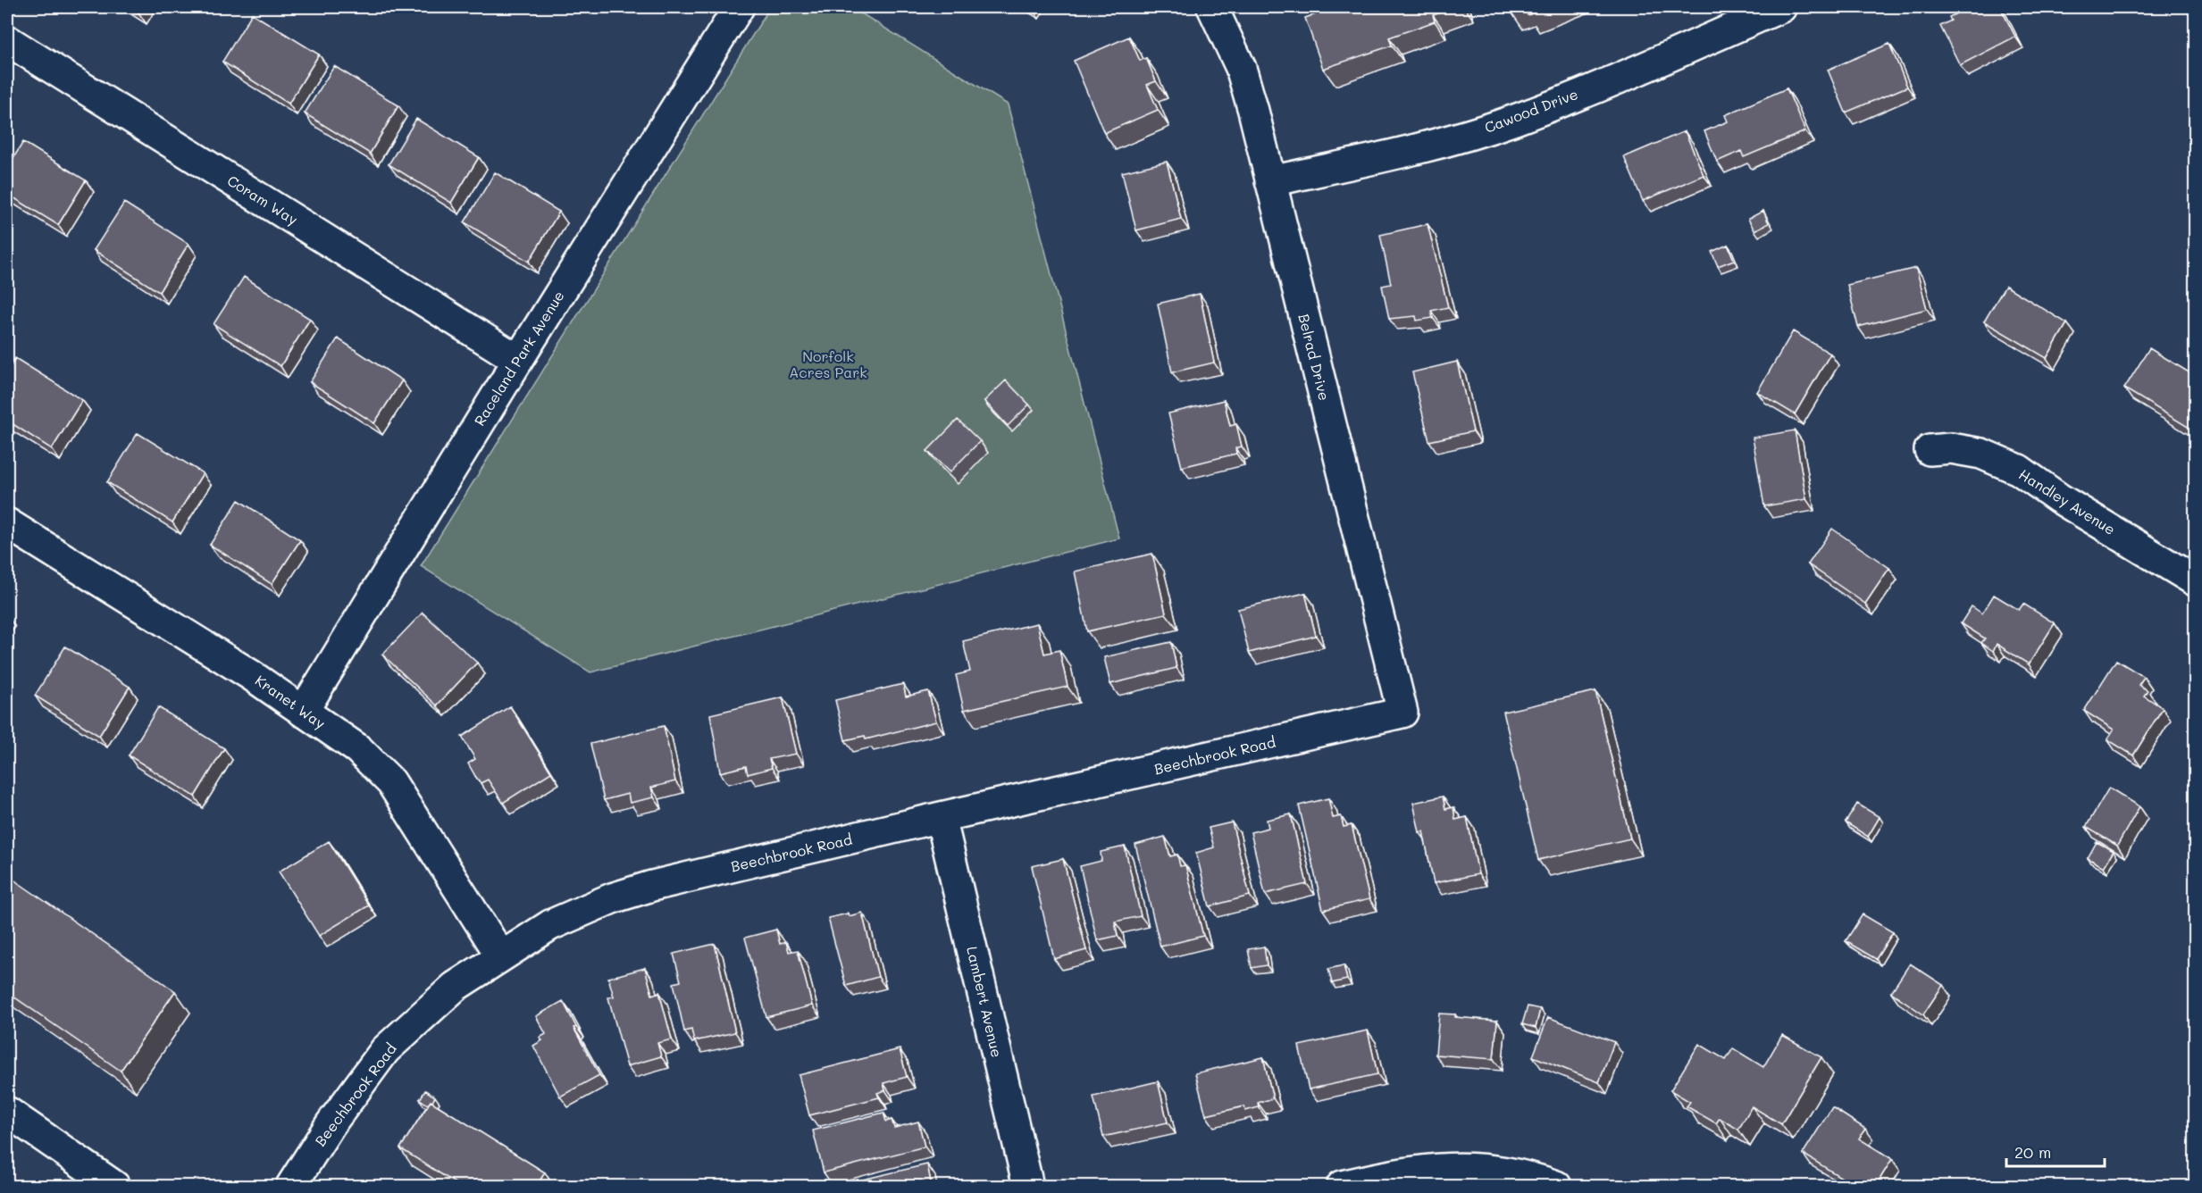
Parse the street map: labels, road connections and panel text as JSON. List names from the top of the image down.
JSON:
{
  "streets": {
    "street": [
      "Cawood Drive",
      "Coram Way",
      "Belrad Drive",
      "Raceland Park Avenue",
      "Handley Avenue",
      "Kranet Way",
      "Beechbrook Road",
      "Lambert Avenue"
    ]
  },
  "crossings": [
    ["Cawood Drive", "Belrad Drive"],
    ["Coram Way", "Raceland Park Avenue"],
    ["Belrad Drive", "Beechbrook Road"],
    ["Raceland Park Avenue", "Kranet Way"],
    ["Kranet Way", "Beechbrook Road"],
    ["Beechbrook Road", "Lambert Avenue"]
  ],
  "parks": ["Norfolk Acres Park"],
  "scale_bar": "20 m"
}
